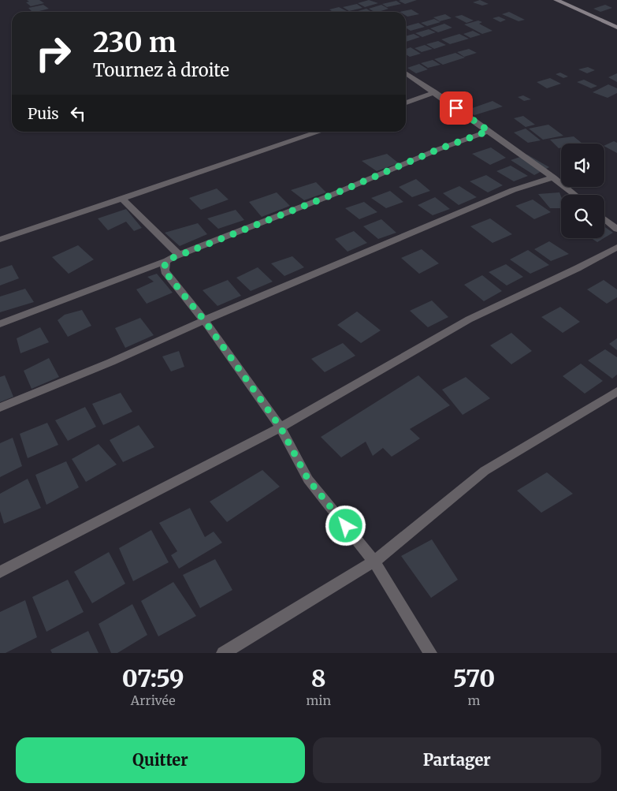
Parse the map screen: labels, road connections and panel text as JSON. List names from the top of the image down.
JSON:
{
  "page": {
    "turn": ["230 m", "Tournez à droite"],
    "then": "Puis",
    "eta": [
      "07:59",
      "Arrivée",
      "8",
      "min",
      "570",
      "m"
    ],
    "buttons": ["Quitter", "Partager"]
  }
}
